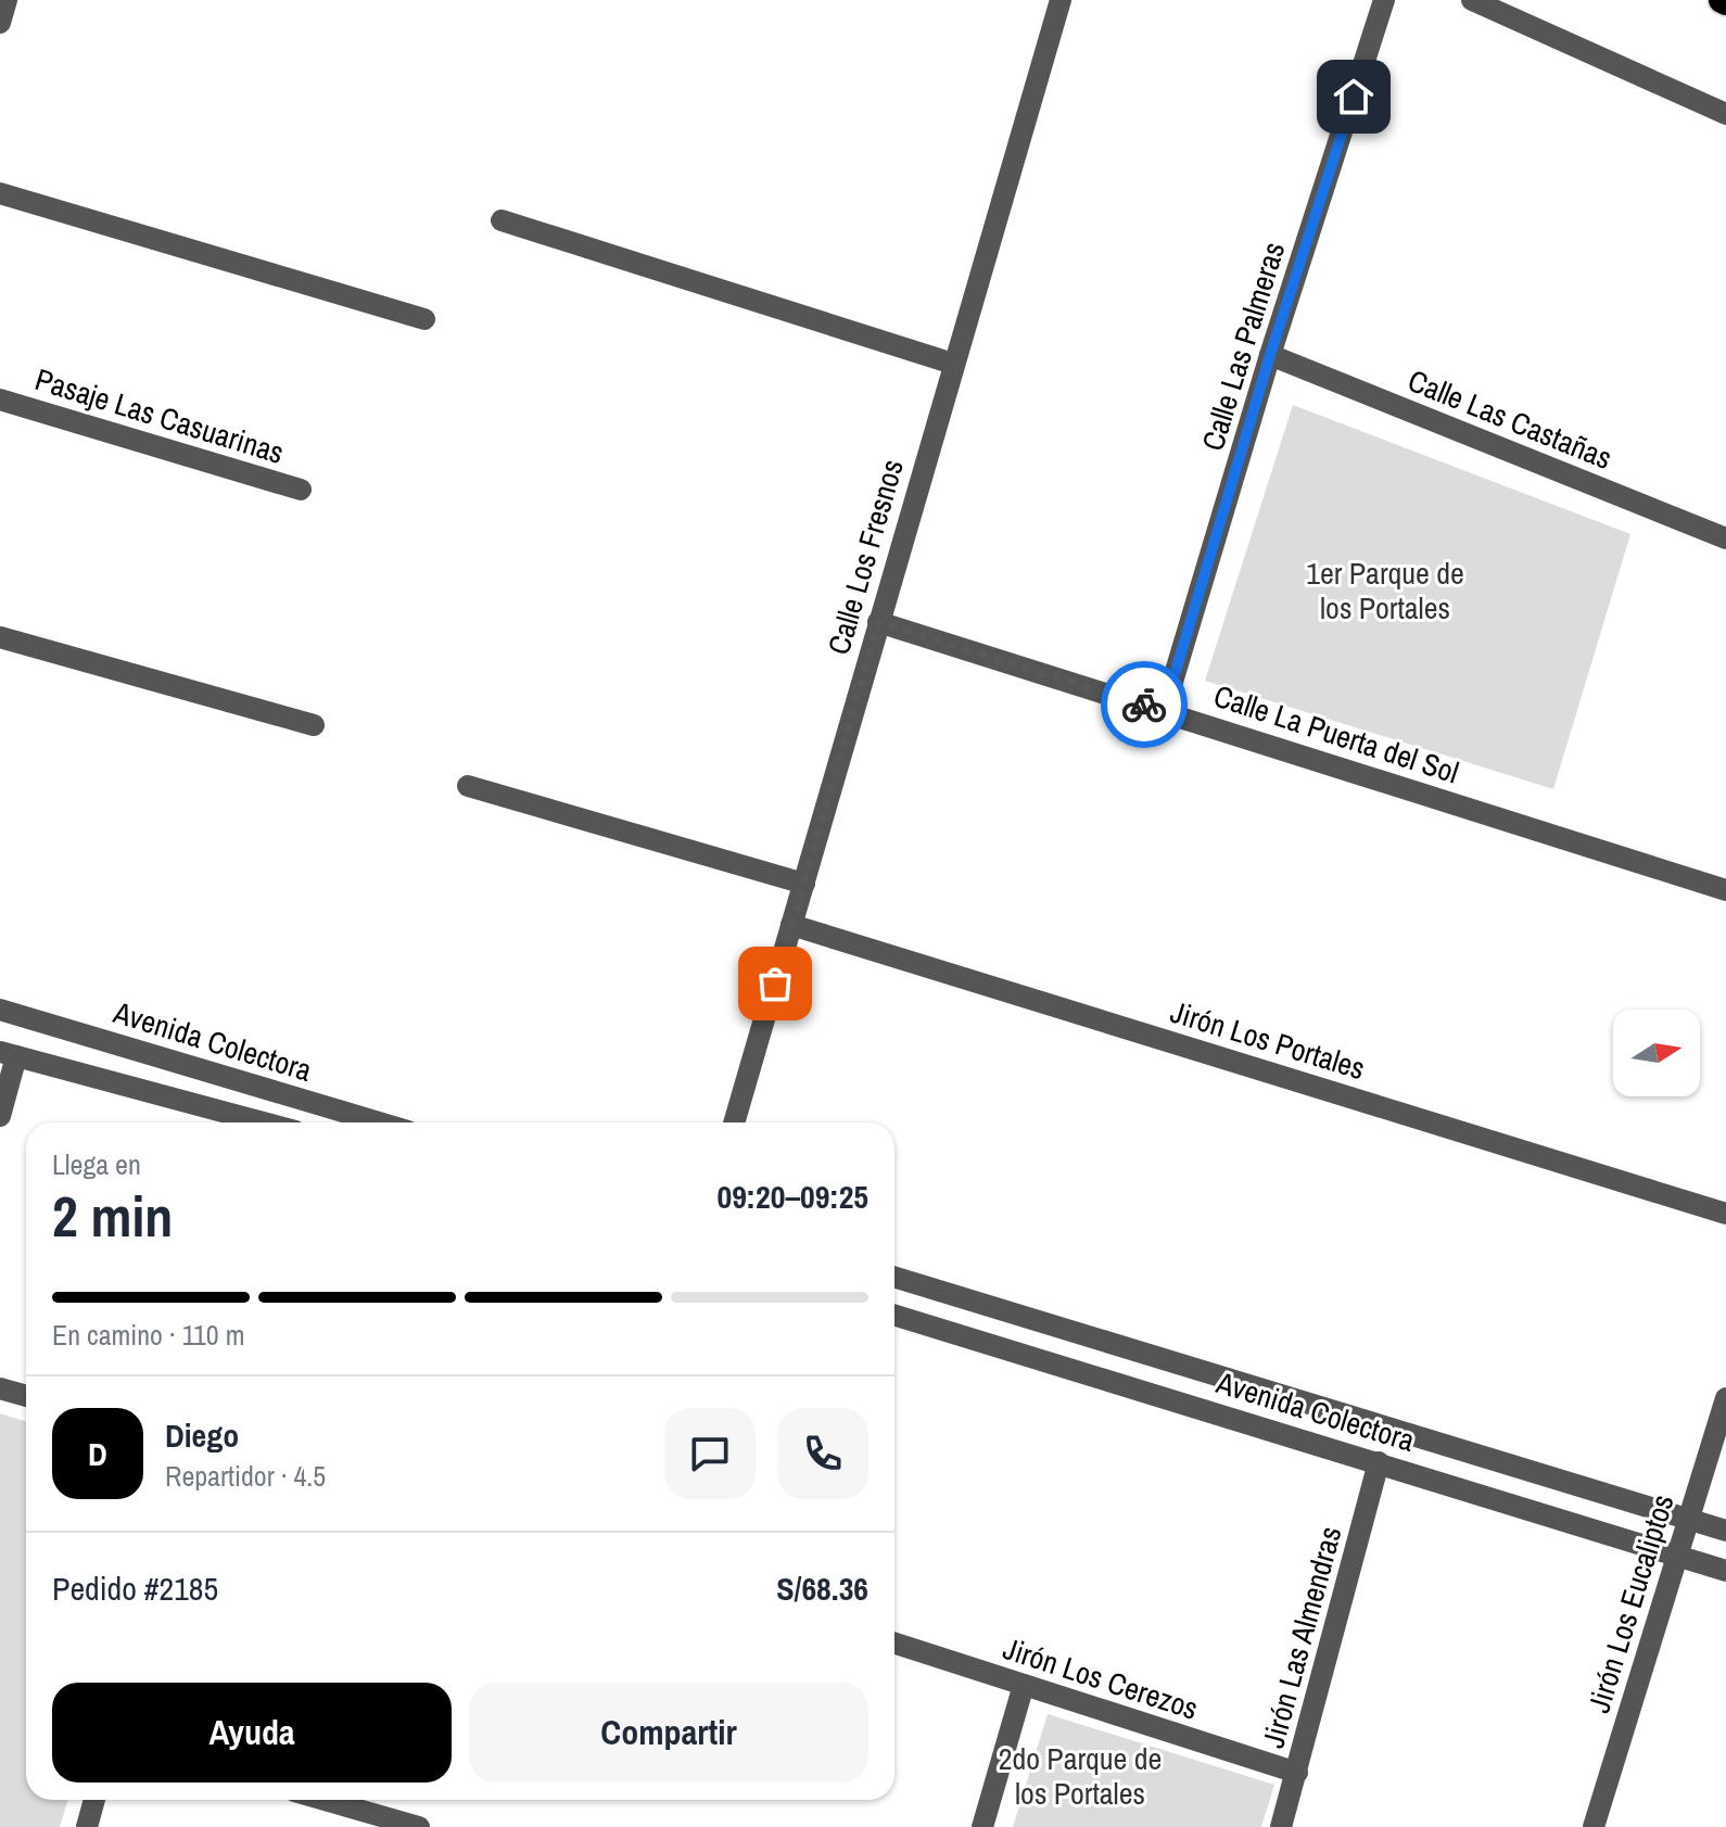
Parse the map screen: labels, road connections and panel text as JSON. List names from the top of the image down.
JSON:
{
  "streets": {
    "street": [
      "Calle Las Palmeras",
      "Pasaje Las Casuarinas",
      "Calle Las Castañas",
      "Calle Los Fresnos",
      "Calle La Puerta del Sol",
      "Jirón Los Portales",
      "Avenida Colectora",
      "Jirón Los Eucaliptos",
      "Jirón Las Almendras",
      "Jirón Los Cerezos"
    ]
  },
  "crossings": [
    ["Calle Las Palmeras", "Calle Las Castañas"],
    ["Calle Las Palmeras", "Calle La Puerta del Sol"],
    ["Calle Los Fresnos", "Calle La Puerta del Sol"],
    ["Calle Los Fresnos", "Jirón Los Portales"],
    ["Avenida Colectora", "Jirón Los Eucaliptos"],
    ["Avenida Colectora", "Jirón Las Almendras"],
    ["Jirón Las Almendras", "Jirón Los Cerezos"]
  ],
  "parks": ["1er Parque de los Portales", "2do Parque de los Portales"],
  "north": "right",
  "page": {
    "heading": ["2 min", "Llega en", "09:20–09:25"],
    "panel": [
      "Diego",
      "Repartidor · 4.5",
      "Pedido #2185",
      "S/68.36"
    ],
    "bar": "En camino · 110 m",
    "round": "D",
    "buttons": ["Ayuda", "Compartir"]
  }
}
